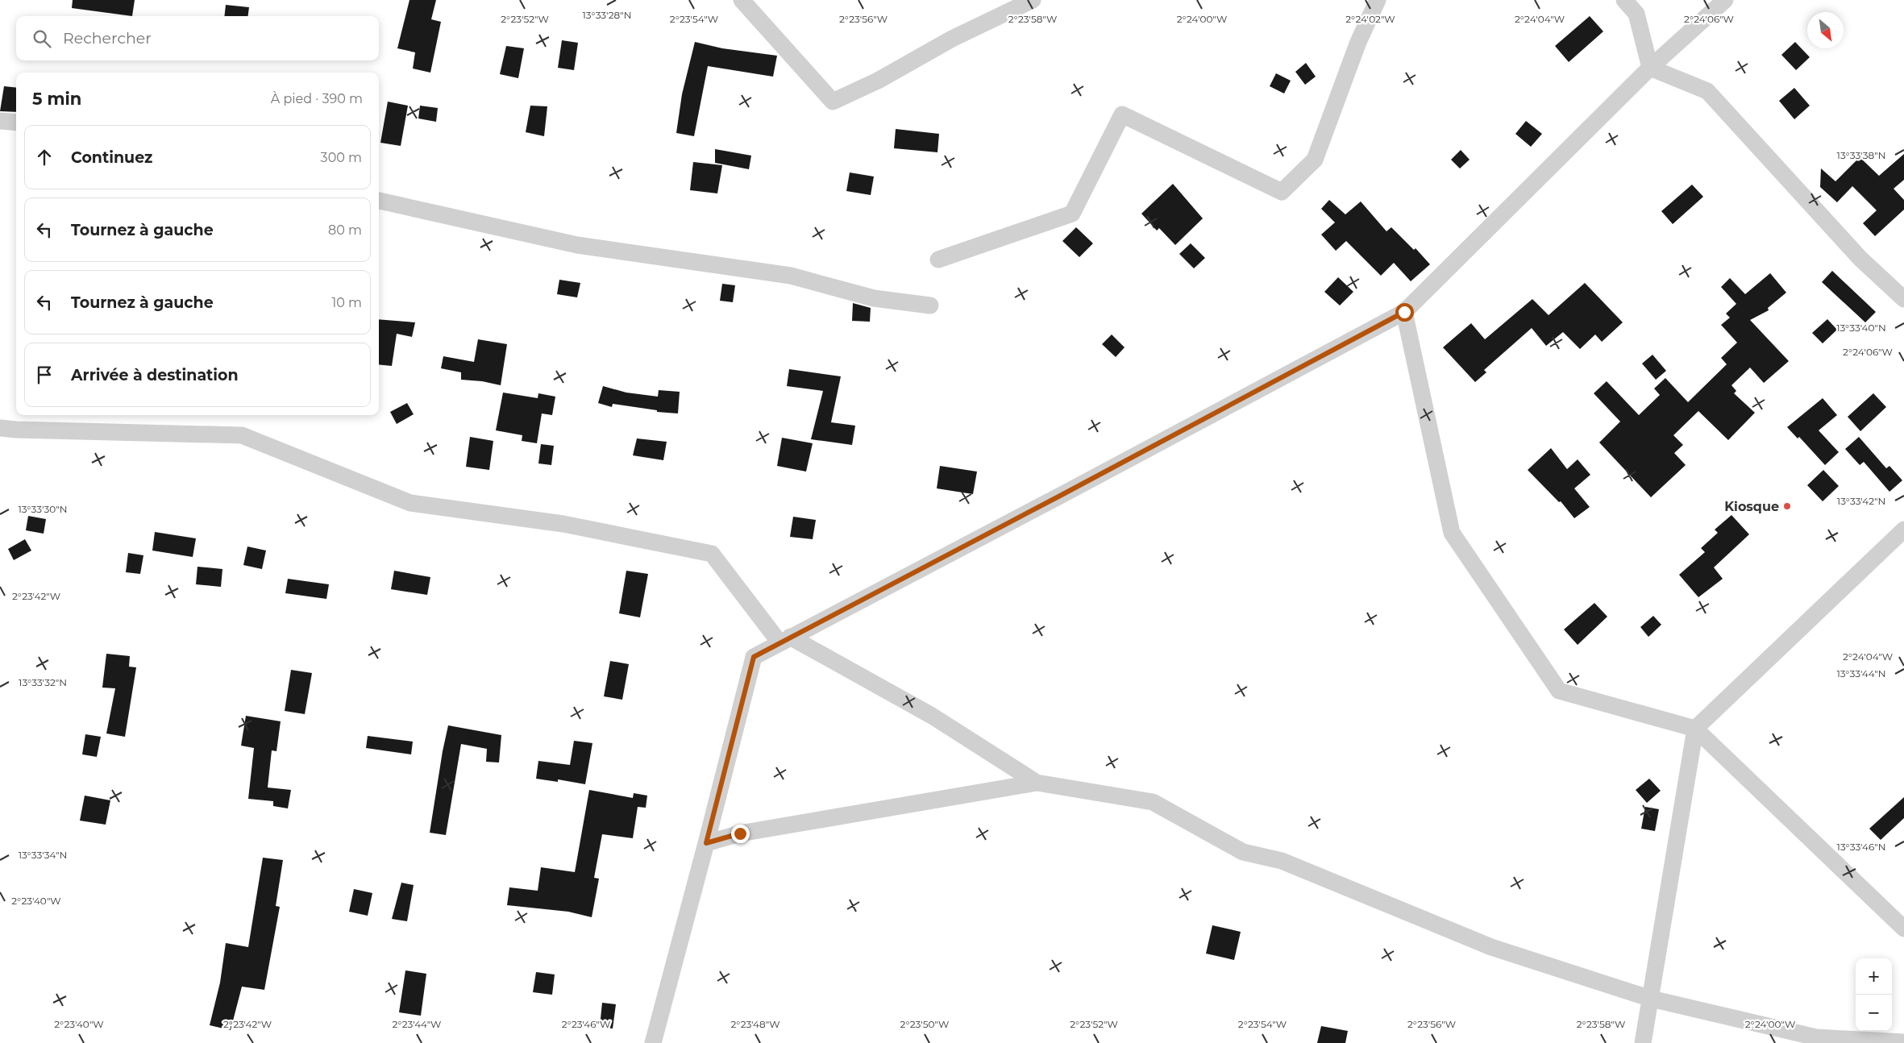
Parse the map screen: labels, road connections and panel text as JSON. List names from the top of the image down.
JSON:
{
  "places": ["Kiosque"],
  "north": "bottom right",
  "page": {
    "search": "Rechercher",
    "heading": ["5 min", "À pied · 390 m"],
    "list": [
      ["Continuez", "300 m"],
      ["Tournez à gauche", "80 m"],
      ["Tournez à gauche", "10 m"],
      "Arrivée à destination"
    ],
    "map_buttons": ["+", "−"]
  },
  "coordinates": [
    "13°33'28\"N",
    "2°23'52\"W",
    "2°23'54\"W",
    "2°23'56\"W",
    "2°23'58\"W",
    "2°24'00\"W",
    "2°24'02\"W",
    "2°24'04\"W",
    "2°24'06\"W",
    "13°33'38\"N",
    "13°33'40\"N",
    "13°33'42\"N",
    "13°33'30\"N",
    "2°23'42\"W",
    "13°33'44\"N",
    "13°33'32\"N",
    "13°33'46\"N",
    "13°33'34\"N",
    "2°23'40\"W",
    "2°23'44\"W",
    "2°23'46\"W",
    "2°23'48\"W",
    "2°23'50\"W"
  ]
}
